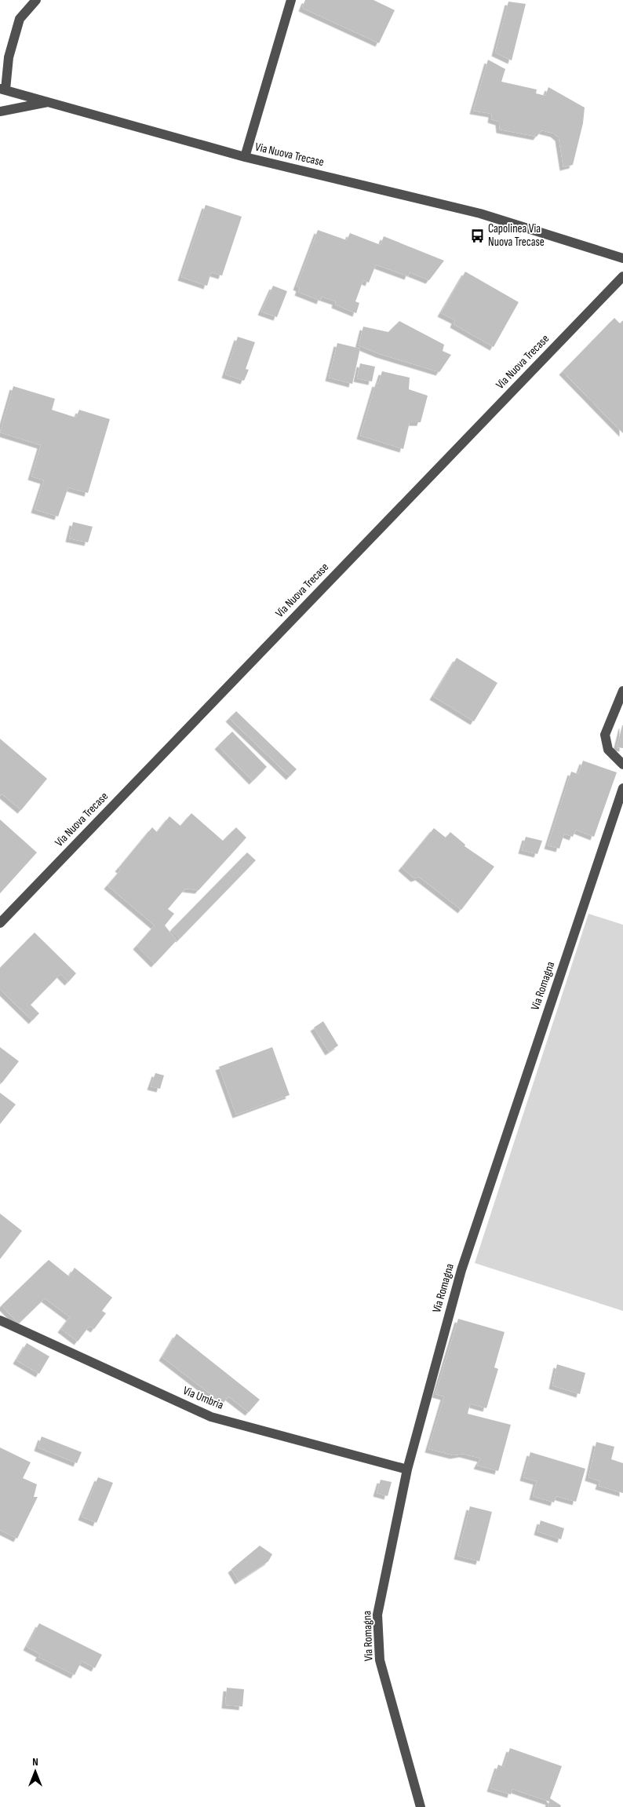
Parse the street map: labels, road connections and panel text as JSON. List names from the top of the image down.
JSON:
{
  "streets": {
    "street": ["Via Nuova Trecase", "Via Romagna", "Via Umbria"]
  },
  "crossings": [
    ["Via Romagna", "Via Umbria"]
  ],
  "places": {
    "bus stop": ["Capolinea Via Nuova Trecase"]
  },
  "north": "top"
}
